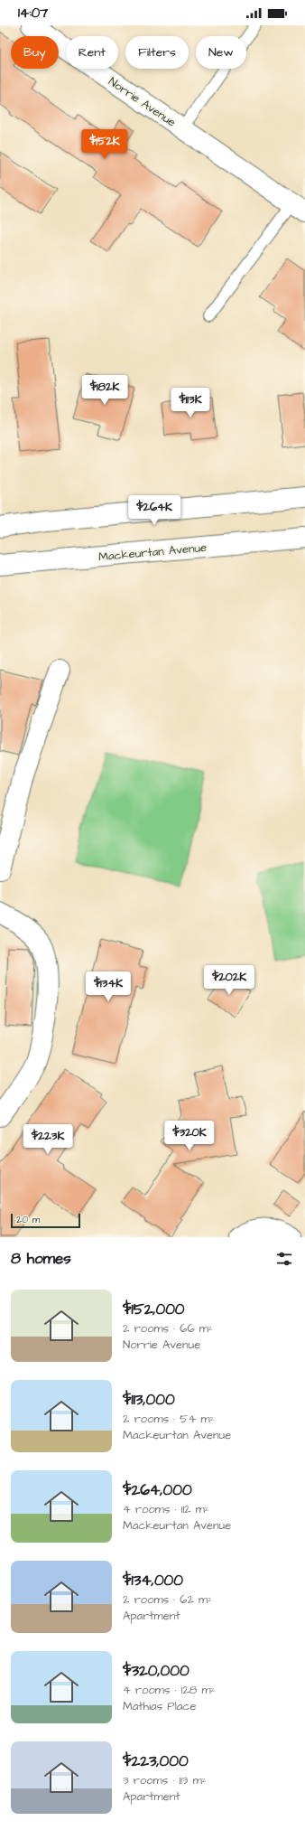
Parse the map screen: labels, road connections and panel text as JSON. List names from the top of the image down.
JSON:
{
  "streets": {
    "street": ["Norrie Avenue", "Mackeurtan Avenue"]
  },
  "scale_bar": "20 m",
  "page": {
    "status": "14:07",
    "chip": [
      "Buy",
      "Rent",
      "Filters",
      "New"
    ],
    "price": [
      "$152K",
      "$182K",
      "$113K",
      "$264K",
      "$202K",
      "$134K",
      "$320K",
      "$223K"
    ],
    "scale": "20 m",
    "heading": "8 homes",
    "list": [
      {
        "name": "$152,000",
        "note": "2 rooms · 66 m² · Norrie Avenue"
      },
      {
        "name": "$113,000",
        "note": "2 rooms · 54 m² · Mackeurtan Avenue"
      },
      {
        "name": "$264,000",
        "note": "4 rooms · 112 m² · Mackeurtan Avenue"
      },
      {
        "name": "$134,000",
        "note": "2 rooms · 62 m² · Apartment"
      },
      {
        "name": "$320,000",
        "note": "4 rooms · 128 m² · Mathias Place"
      },
      {
        "name": "$223,000",
        "note": "3 rooms · 113 m² · Apartment"
      }
    ]
  }
}
